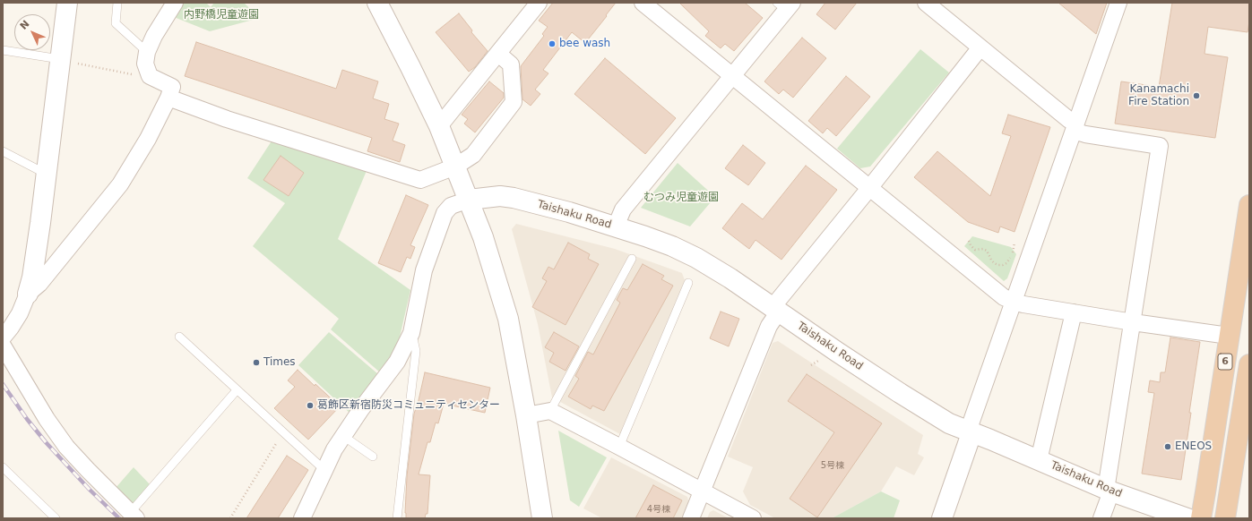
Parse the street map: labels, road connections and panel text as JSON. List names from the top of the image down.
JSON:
{
  "streets": {
    "highway": ["6"],
    "street": ["Taishaku Road"]
  },
  "parks": ["内野橋児童遊園", "むつみ児童遊園"],
  "places": [
    "bee wash",
    "Kanamachi Fire Station",
    "Times",
    "葛飾区新宿防災コミュニティセンター",
    "ENEOS"
  ],
  "house_numbers": ["5号棟", "4号棟"],
  "north": "top left"
}
